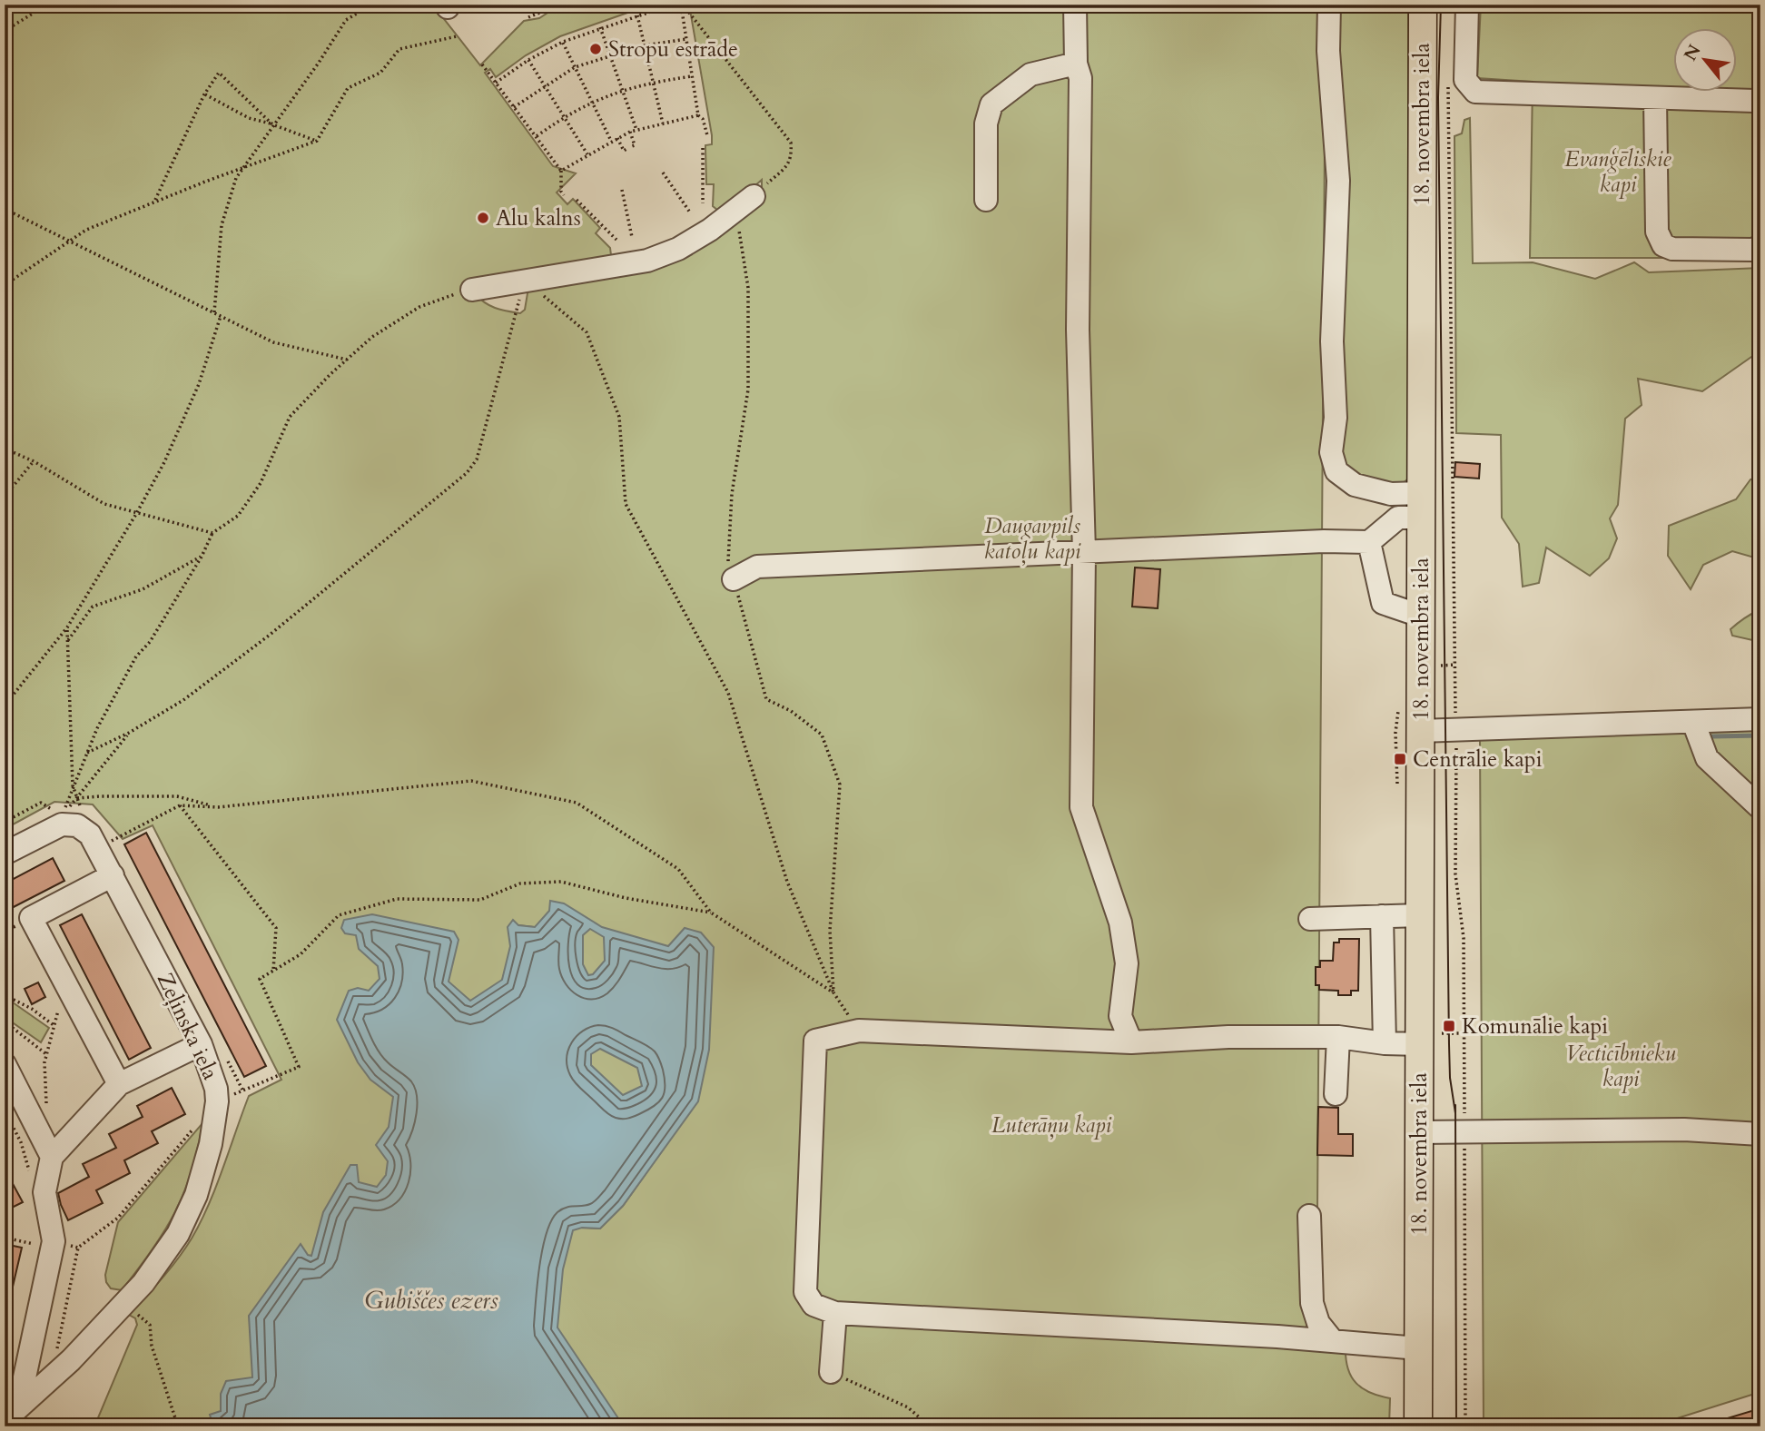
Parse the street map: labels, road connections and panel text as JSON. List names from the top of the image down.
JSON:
{
  "streets": {
    "main road": ["18. novembra iela"],
    "street": ["Zeļinska iela"]
  },
  "water": ["Gubiščes ezers"],
  "parks": [
    "Evanģēliskie kapi",
    "Daugavpils katoļu kapi",
    "Vecticībnieku kapi",
    "Luterāņu kapi"
  ],
  "places": {
    "other": ["Stropu estrāde", "Alu kalns"],
    "transit": ["Centrālie kapi", "Komunālie kapi"]
  },
  "north": "top left"
}
